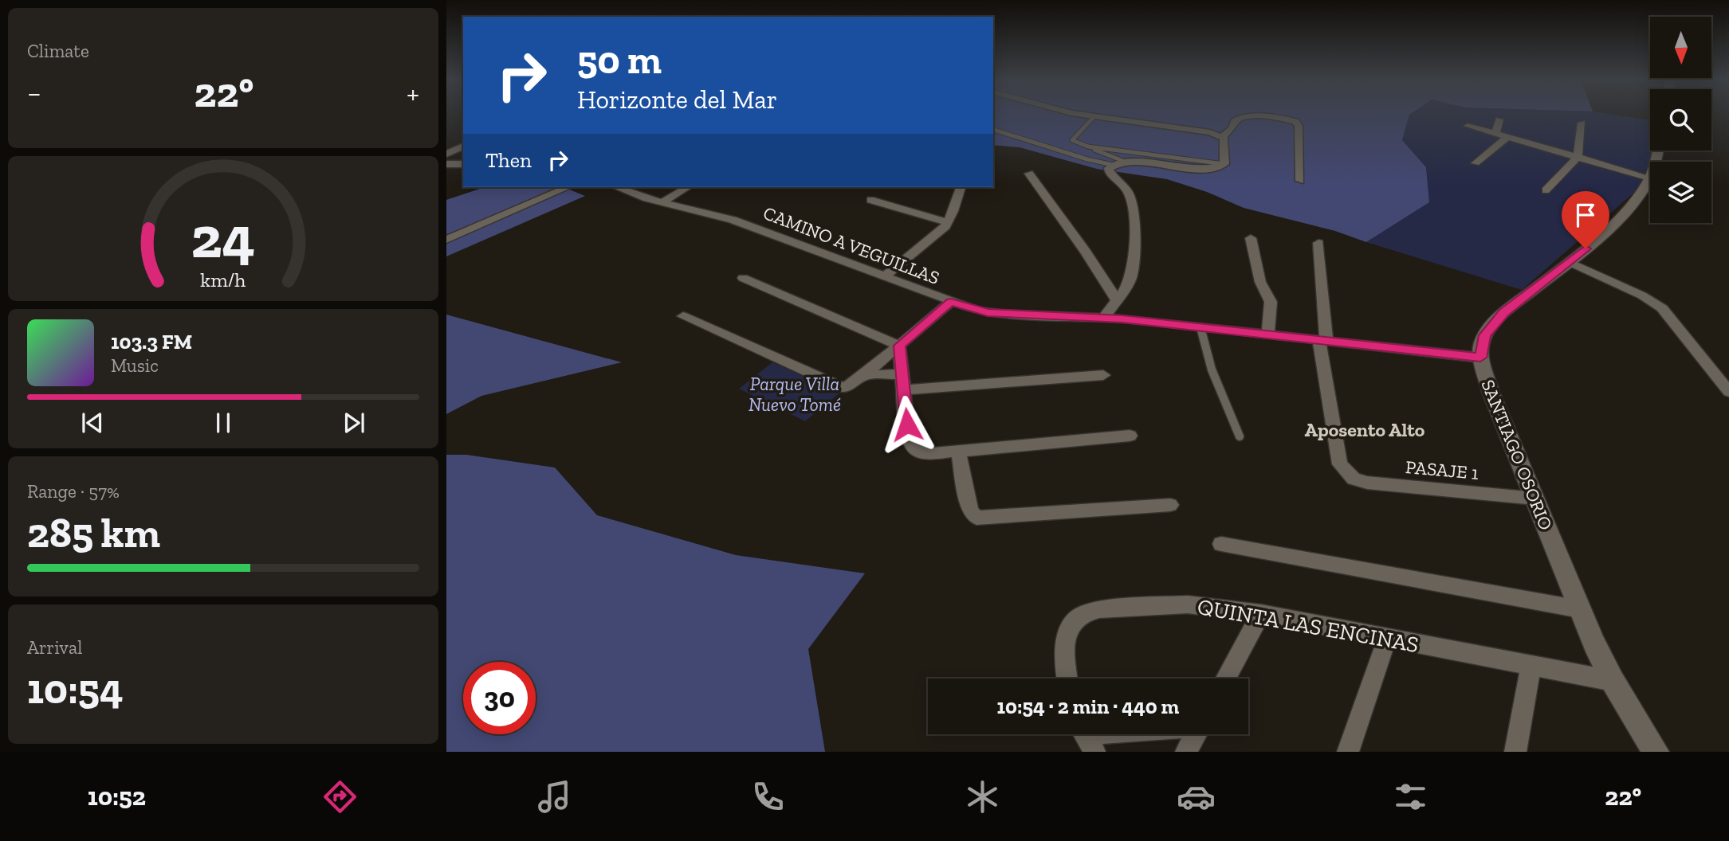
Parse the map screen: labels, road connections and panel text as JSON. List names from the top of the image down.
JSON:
{
  "streets": {
    "street": [
      "CAMINO A VEGUILLAS",
      "SANTIAGO OSORIO",
      "PASAJE 1",
      "QUINTA LAS ENCINAS"
    ]
  },
  "crossings": [
    ["CAMINO A VEGUILLAS", "SANTIAGO OSORIO"],
    ["CAMINO A VEGUILLAS", "PASAJE 1"],
    ["SANTIAGO OSORIO", "PASAJE 1"],
    ["SANTIAGO OSORIO", "QUINTA LAS ENCINAS"]
  ],
  "districts": ["Aposento Alto"],
  "parks": ["Parque Villa Nuevo Tomé"],
  "north": "bottom",
  "page": {
    "tile": [
      "Climate",
      ["Range · 57%", "285 km"],
      ["Arrival", "10:54"]
    ],
    "turn": ["50 m", "Horizonte del Mar"],
    "heat": ["−", "22°", "+"],
    "then": "Then",
    "song": ["103.3 FM", "Music"],
    "limit": "30",
    "trip": "10:54 · 2 min · 440 m",
    "tabs": ["10:52", "22°"],
    "gauge": ["24", "km/h"]
  }
}
